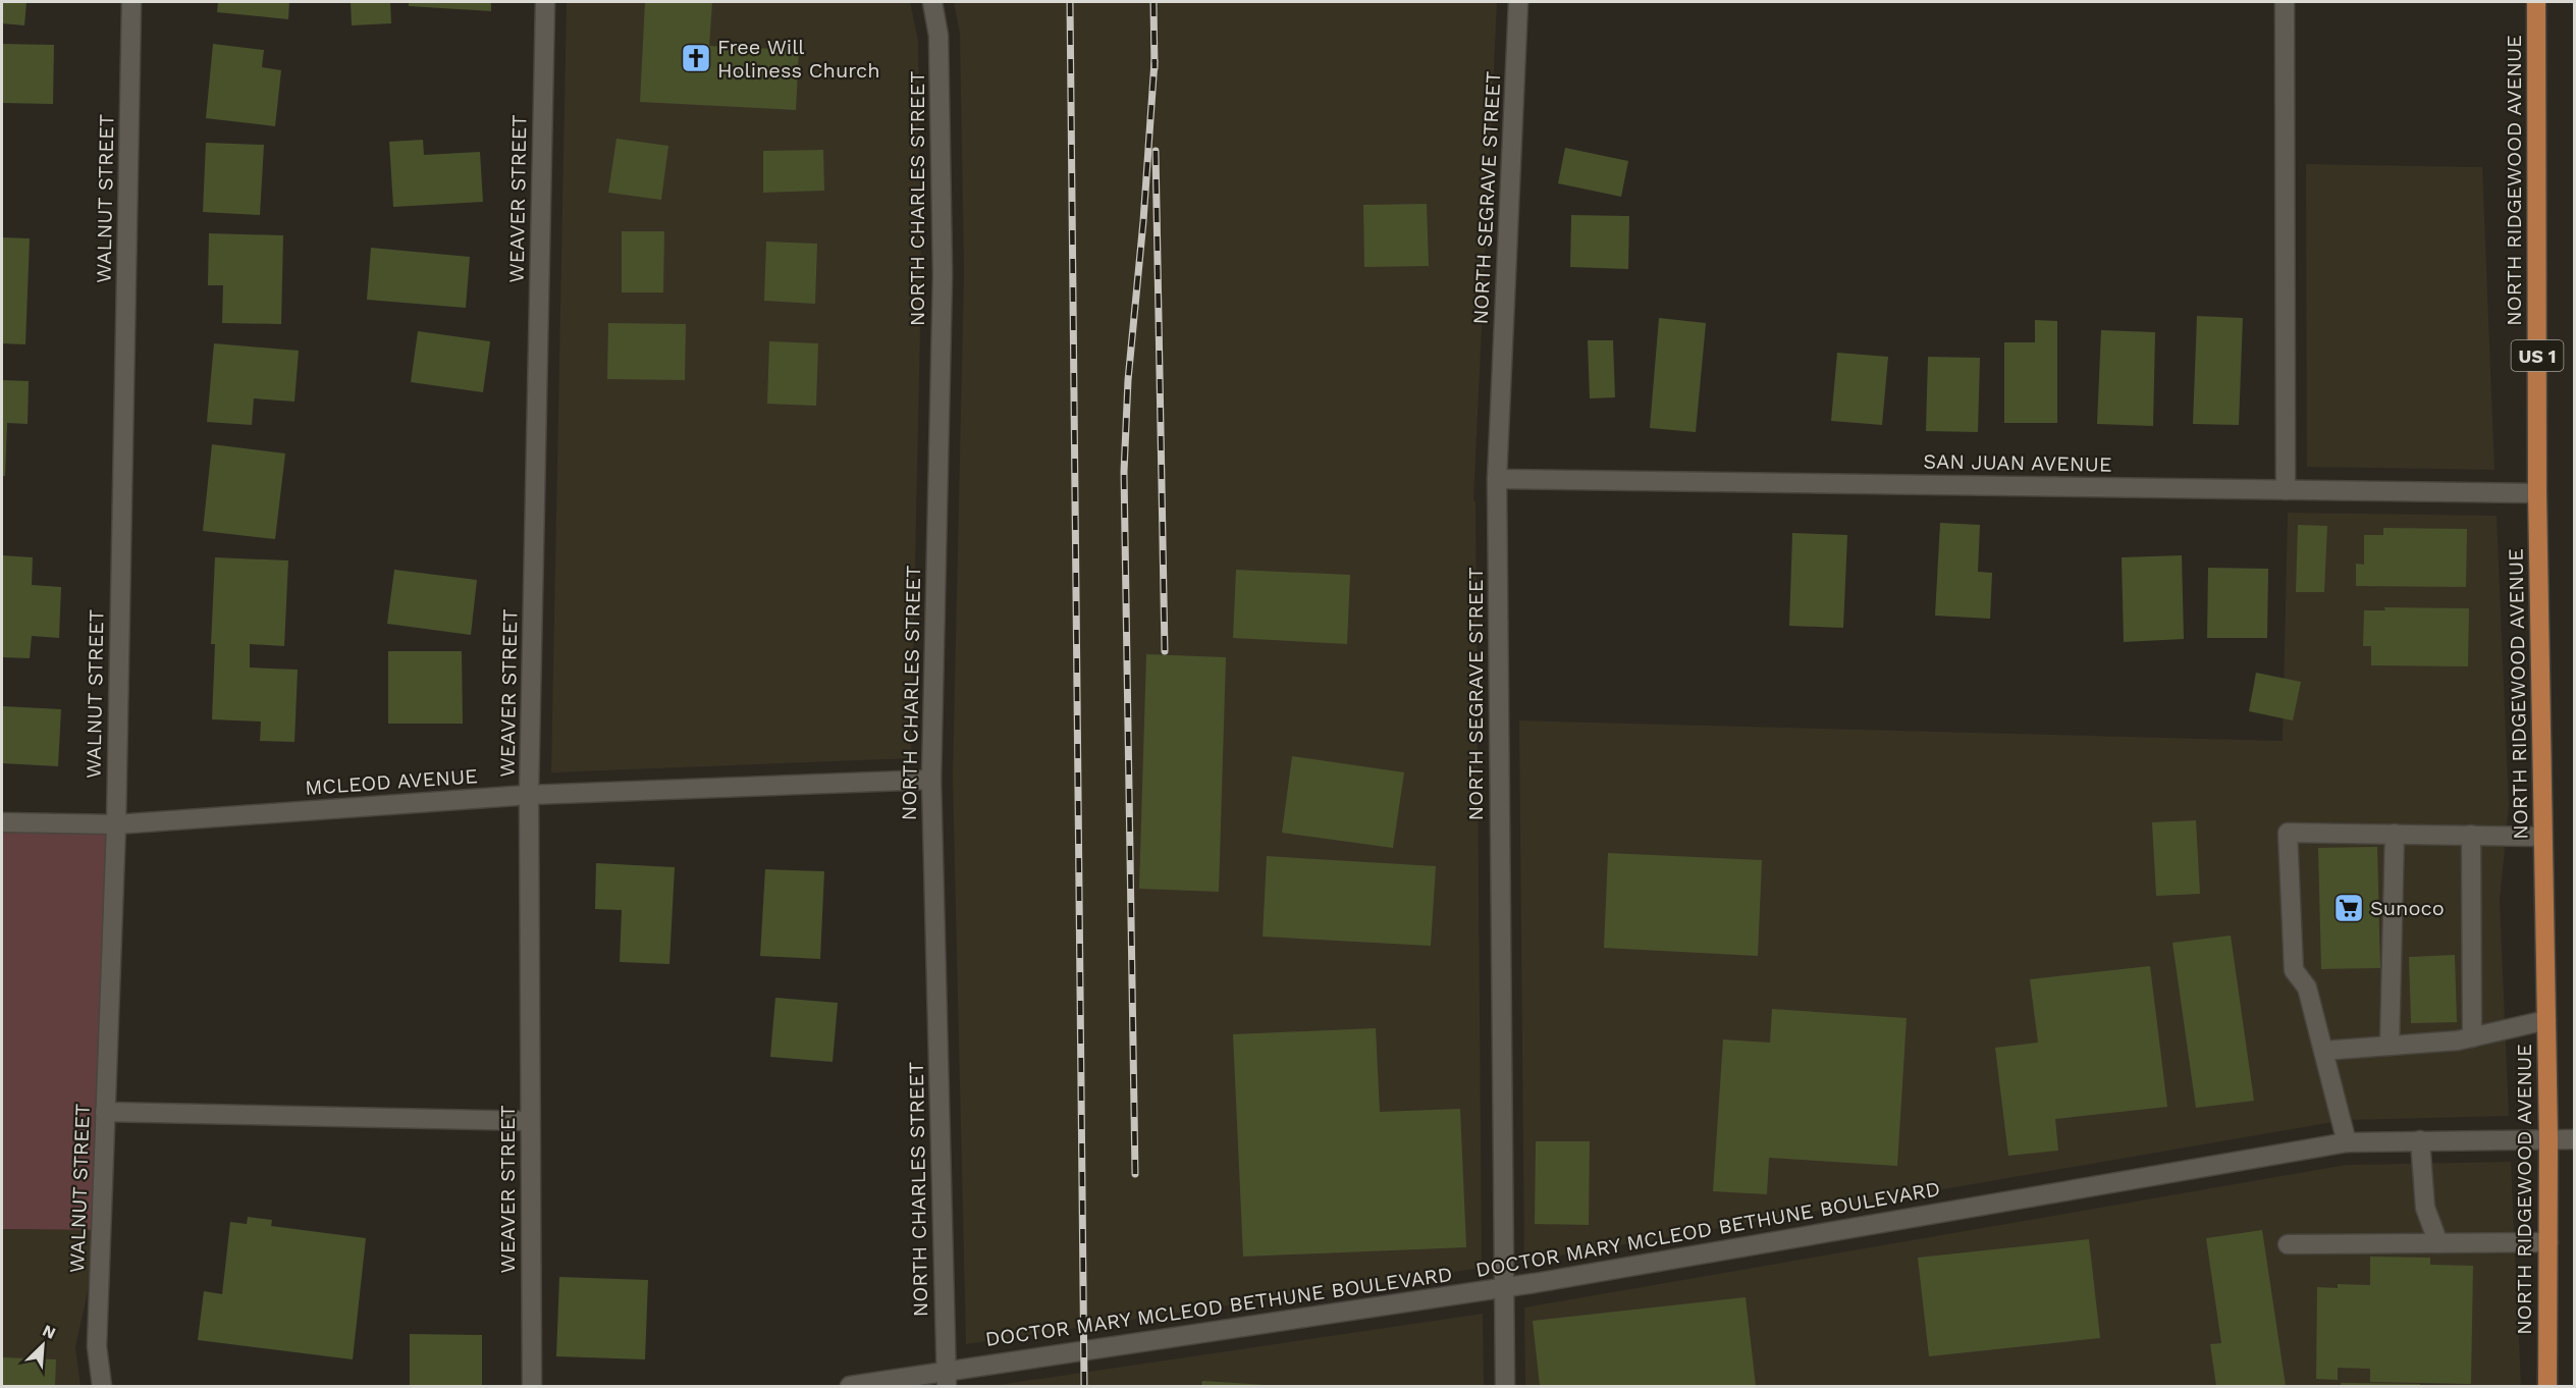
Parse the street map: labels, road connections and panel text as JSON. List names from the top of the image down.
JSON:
{
  "streets": {
    "main road": ["NORTH RIDGEWOOD AVENUE", "US 1"],
    "street": [
      "NORTH SEGRAVE STREET",
      "WALNUT STREET",
      "WEAVER STREET",
      "NORTH CHARLES STREET",
      "SAN JUAN AVENUE",
      "MCLEOD AVENUE",
      "DOCTOR MARY MCLEOD BETHUNE BOULEVARD"
    ]
  },
  "crossings": [
    ["NORTH RIDGEWOOD AVENUE", "SAN JUAN AVENUE"],
    ["NORTH RIDGEWOOD AVENUE", "DOCTOR MARY MCLEOD BETHUNE BOULEVARD"],
    ["NORTH SEGRAVE STREET", "SAN JUAN AVENUE"],
    ["NORTH SEGRAVE STREET", "DOCTOR MARY MCLEOD BETHUNE BOULEVARD"],
    ["WALNUT STREET", "MCLEOD AVENUE"],
    ["WEAVER STREET", "MCLEOD AVENUE"],
    ["NORTH CHARLES STREET", "MCLEOD AVENUE"],
    ["NORTH CHARLES STREET", "DOCTOR MARY MCLEOD BETHUNE BOULEVARD"]
  ],
  "places": {
    "church": ["Free Will Holiness Church"],
    "supermarket": ["Sunoco"]
  },
  "north": "top right"
}
